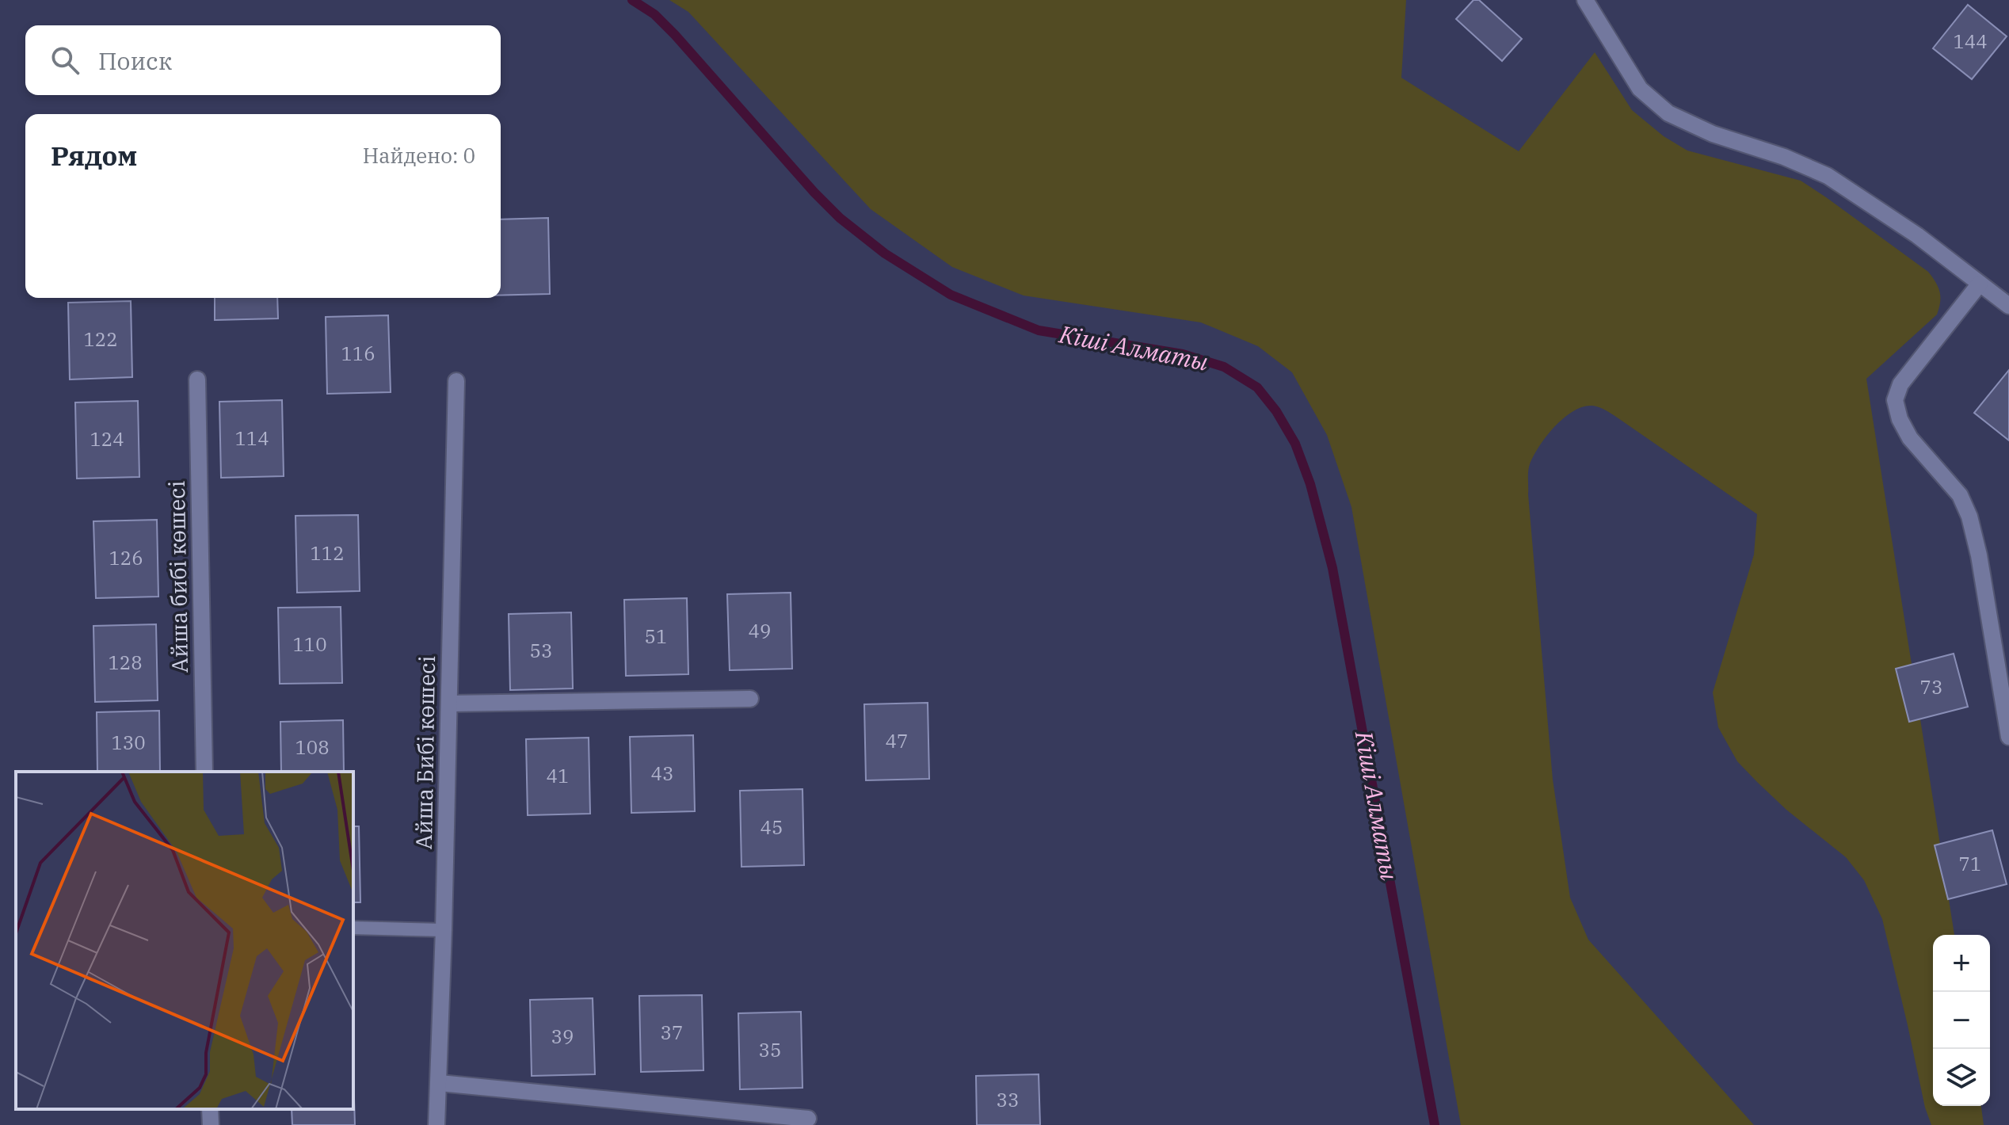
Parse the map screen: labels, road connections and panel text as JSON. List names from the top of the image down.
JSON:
{
  "streets": {
    "street": ["Айша бибі көшесі", "Айша Бибі көшесі"]
  },
  "water": ["Кіші Алматы"],
  "house_numbers": [
    "144",
    "122",
    "116",
    "114",
    "124",
    "112",
    "126",
    "49",
    "51",
    "110",
    "53",
    "128",
    "73",
    "47",
    "130",
    "108",
    "43",
    "41",
    "45",
    "71",
    "37",
    "39",
    "35",
    "33"
  ],
  "page": {
    "search": "Поиск",
    "heading": ["Рядом", "Найдено: 0"],
    "map_buttons": ["+", "−"]
  }
}
